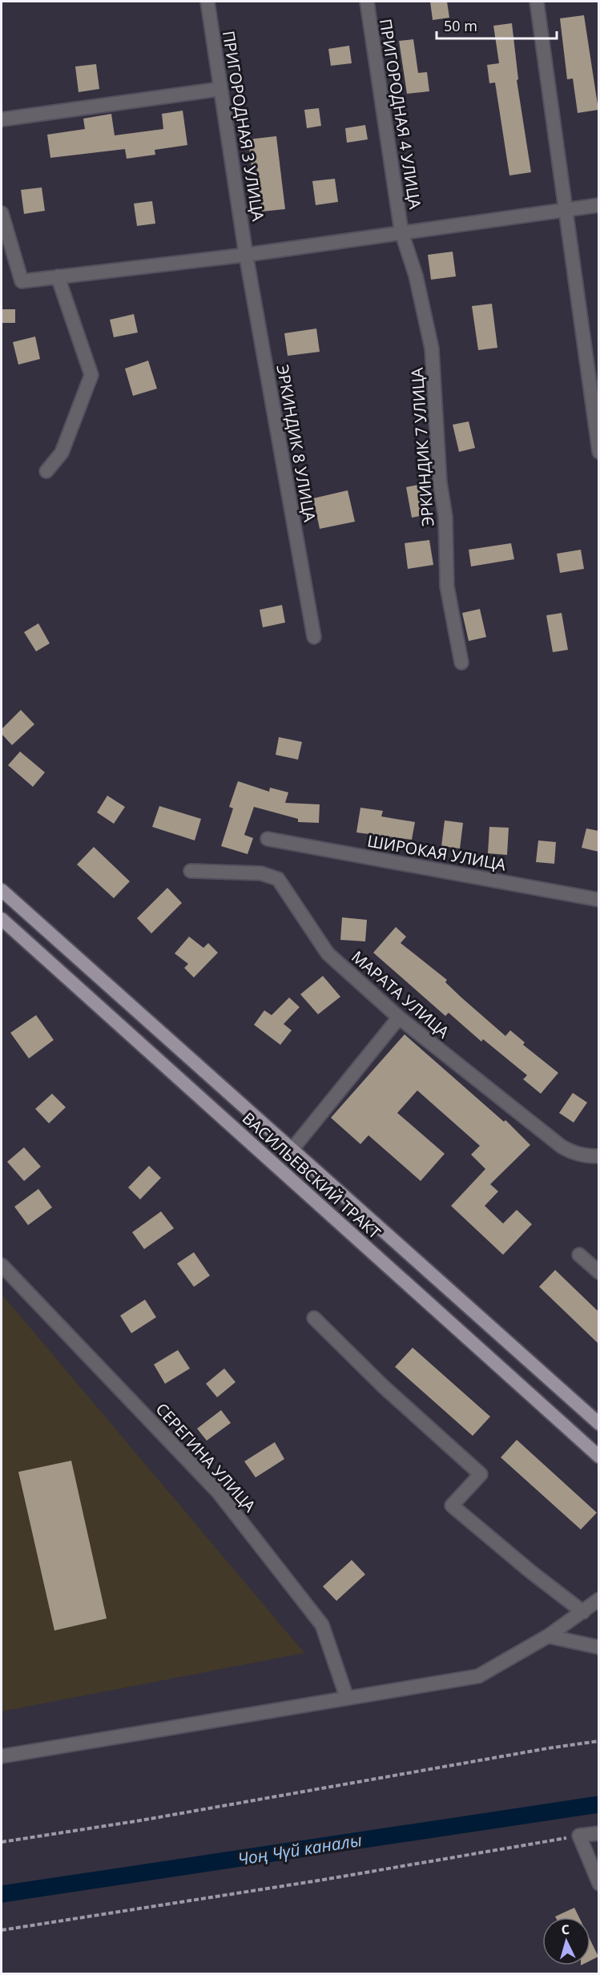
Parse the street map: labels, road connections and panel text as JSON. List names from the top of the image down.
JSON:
{
  "streets": {
    "main road": ["ВАСИЛЬЕВСКИЙ ТРАКТ"],
    "street": [
      "ПРИГОРОДНАЯ 4 УЛИЦА",
      "ПРИГОРОДНАЯ 3 УЛИЦА",
      "ЭРКИНДИК 8 УЛИЦА",
      "ЭРКИНДИК 7 УЛИЦА",
      "ШИРОКАЯ УЛИЦА",
      "МАРАТА УЛИЦА",
      "СЕРЕГИНА УЛИЦА"
    ]
  },
  "crossings": [
    ["ПРИГОРОДНАЯ 4 УЛИЦА", "ЭРКИНДИК 7 УЛИЦА"],
    ["ПРИГОРОДНАЯ 3 УЛИЦА", "ЭРКИНДИК 8 УЛИЦА"]
  ],
  "water": ["Чоң Чүй каналы"],
  "scale_bar": "50 m",
  "north": "top"
}
